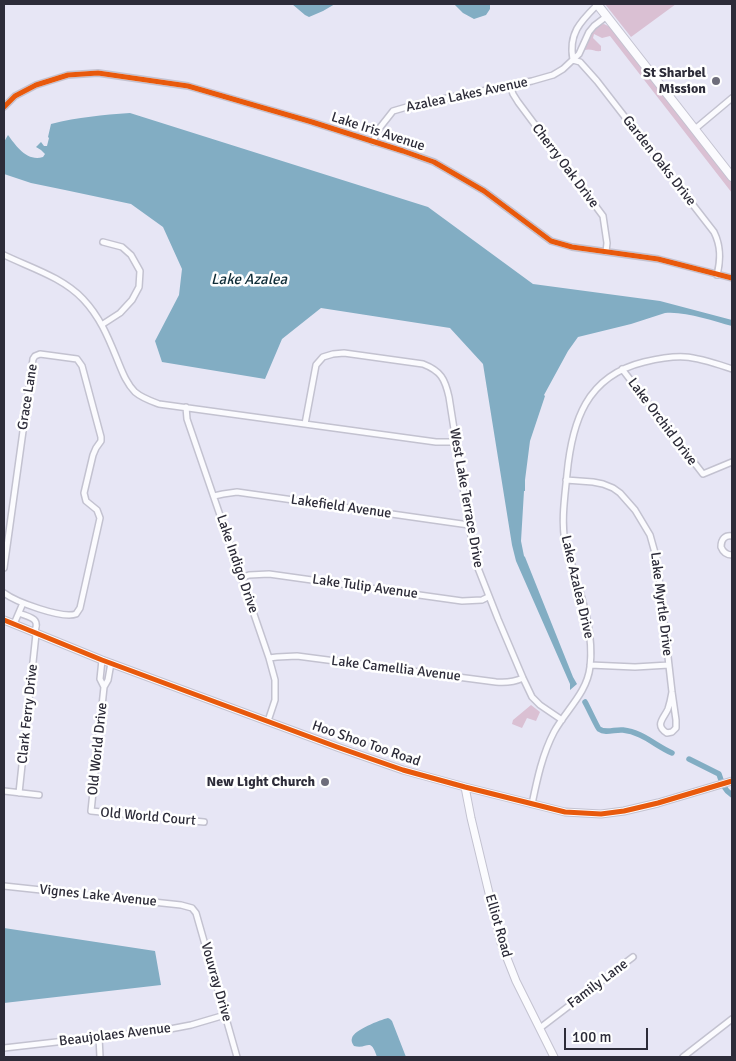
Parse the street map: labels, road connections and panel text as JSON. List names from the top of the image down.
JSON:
{
  "streets": {
    "street": [
      "Azalea Lakes Avenue",
      "Lake Iris Avenue",
      "Garden Oaks Drive",
      "Cherry Oak Drive",
      "Grace Lane",
      "Lake Orchid Drive",
      "West Lake Terrace Drive",
      "Lakefield Avenue",
      "Lake Indigo Drive",
      "Lake Tulip Avenue",
      "Lake Azalea Drive",
      "Lake Myrtle Drive",
      "Lake Camellia Avenue",
      "Clark Ferry Drive",
      "Hoo Shoo Too Road",
      "Old World Drive",
      "Old World Court",
      "Vignes Lake Avenue",
      "Elliot Road",
      "Vouvray Drive",
      "Family Lane",
      "Beaujolaes Avenue"
    ]
  },
  "crossings": [
    ["Azalea Lakes Avenue", "Lake Iris Avenue"],
    ["Azalea Lakes Avenue", "Garden Oaks Drive"],
    ["Azalea Lakes Avenue", "Cherry Oak Drive"],
    ["Lake Iris Avenue", "Garden Oaks Drive"],
    ["Lake Iris Avenue", "Cherry Oak Drive"],
    ["Lake Orchid Drive", "Lake Azalea Drive"],
    ["West Lake Terrace Drive", "Lakefield Avenue"],
    ["West Lake Terrace Drive", "Lake Tulip Avenue"],
    ["West Lake Terrace Drive", "Lake Azalea Drive"],
    ["West Lake Terrace Drive", "Lake Camellia Avenue"],
    ["Lakefield Avenue", "Lake Indigo Drive"],
    ["Lake Indigo Drive", "Lake Tulip Avenue"],
    ["Lake Indigo Drive", "Lake Camellia Avenue"],
    ["Lake Indigo Drive", "Hoo Shoo Too Road"],
    ["Lake Azalea Drive", "Lake Myrtle Drive"],
    ["Lake Azalea Drive", "Hoo Shoo Too Road"],
    ["Clark Ferry Drive", "Hoo Shoo Too Road"],
    ["Hoo Shoo Too Road", "Old World Drive"],
    ["Hoo Shoo Too Road", "Elliot Road"],
    ["Old World Drive", "Old World Court"],
    ["Vignes Lake Avenue", "Vouvray Drive"],
    ["Elliot Road", "Family Lane"],
    ["Vouvray Drive", "Beaujolaes Avenue"]
  ],
  "water": ["Lake Azalea"],
  "places": ["St Sharbel Mission", "New Light Church"],
  "scale_bar": "100 m"
}
